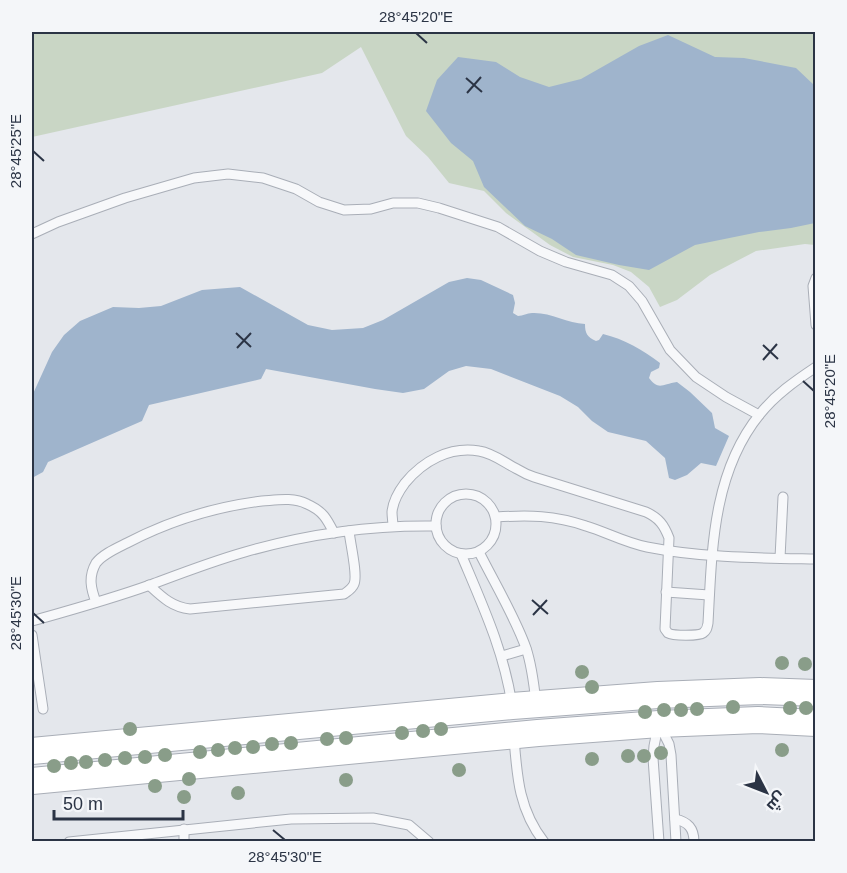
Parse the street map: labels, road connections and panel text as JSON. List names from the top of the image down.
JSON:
{
  "scale_bar": "50 m",
  "north": "bottom right",
  "coordinates": ["28°45'20\"E", "28°45'25\"E", "28°45'30\"E"]
}
